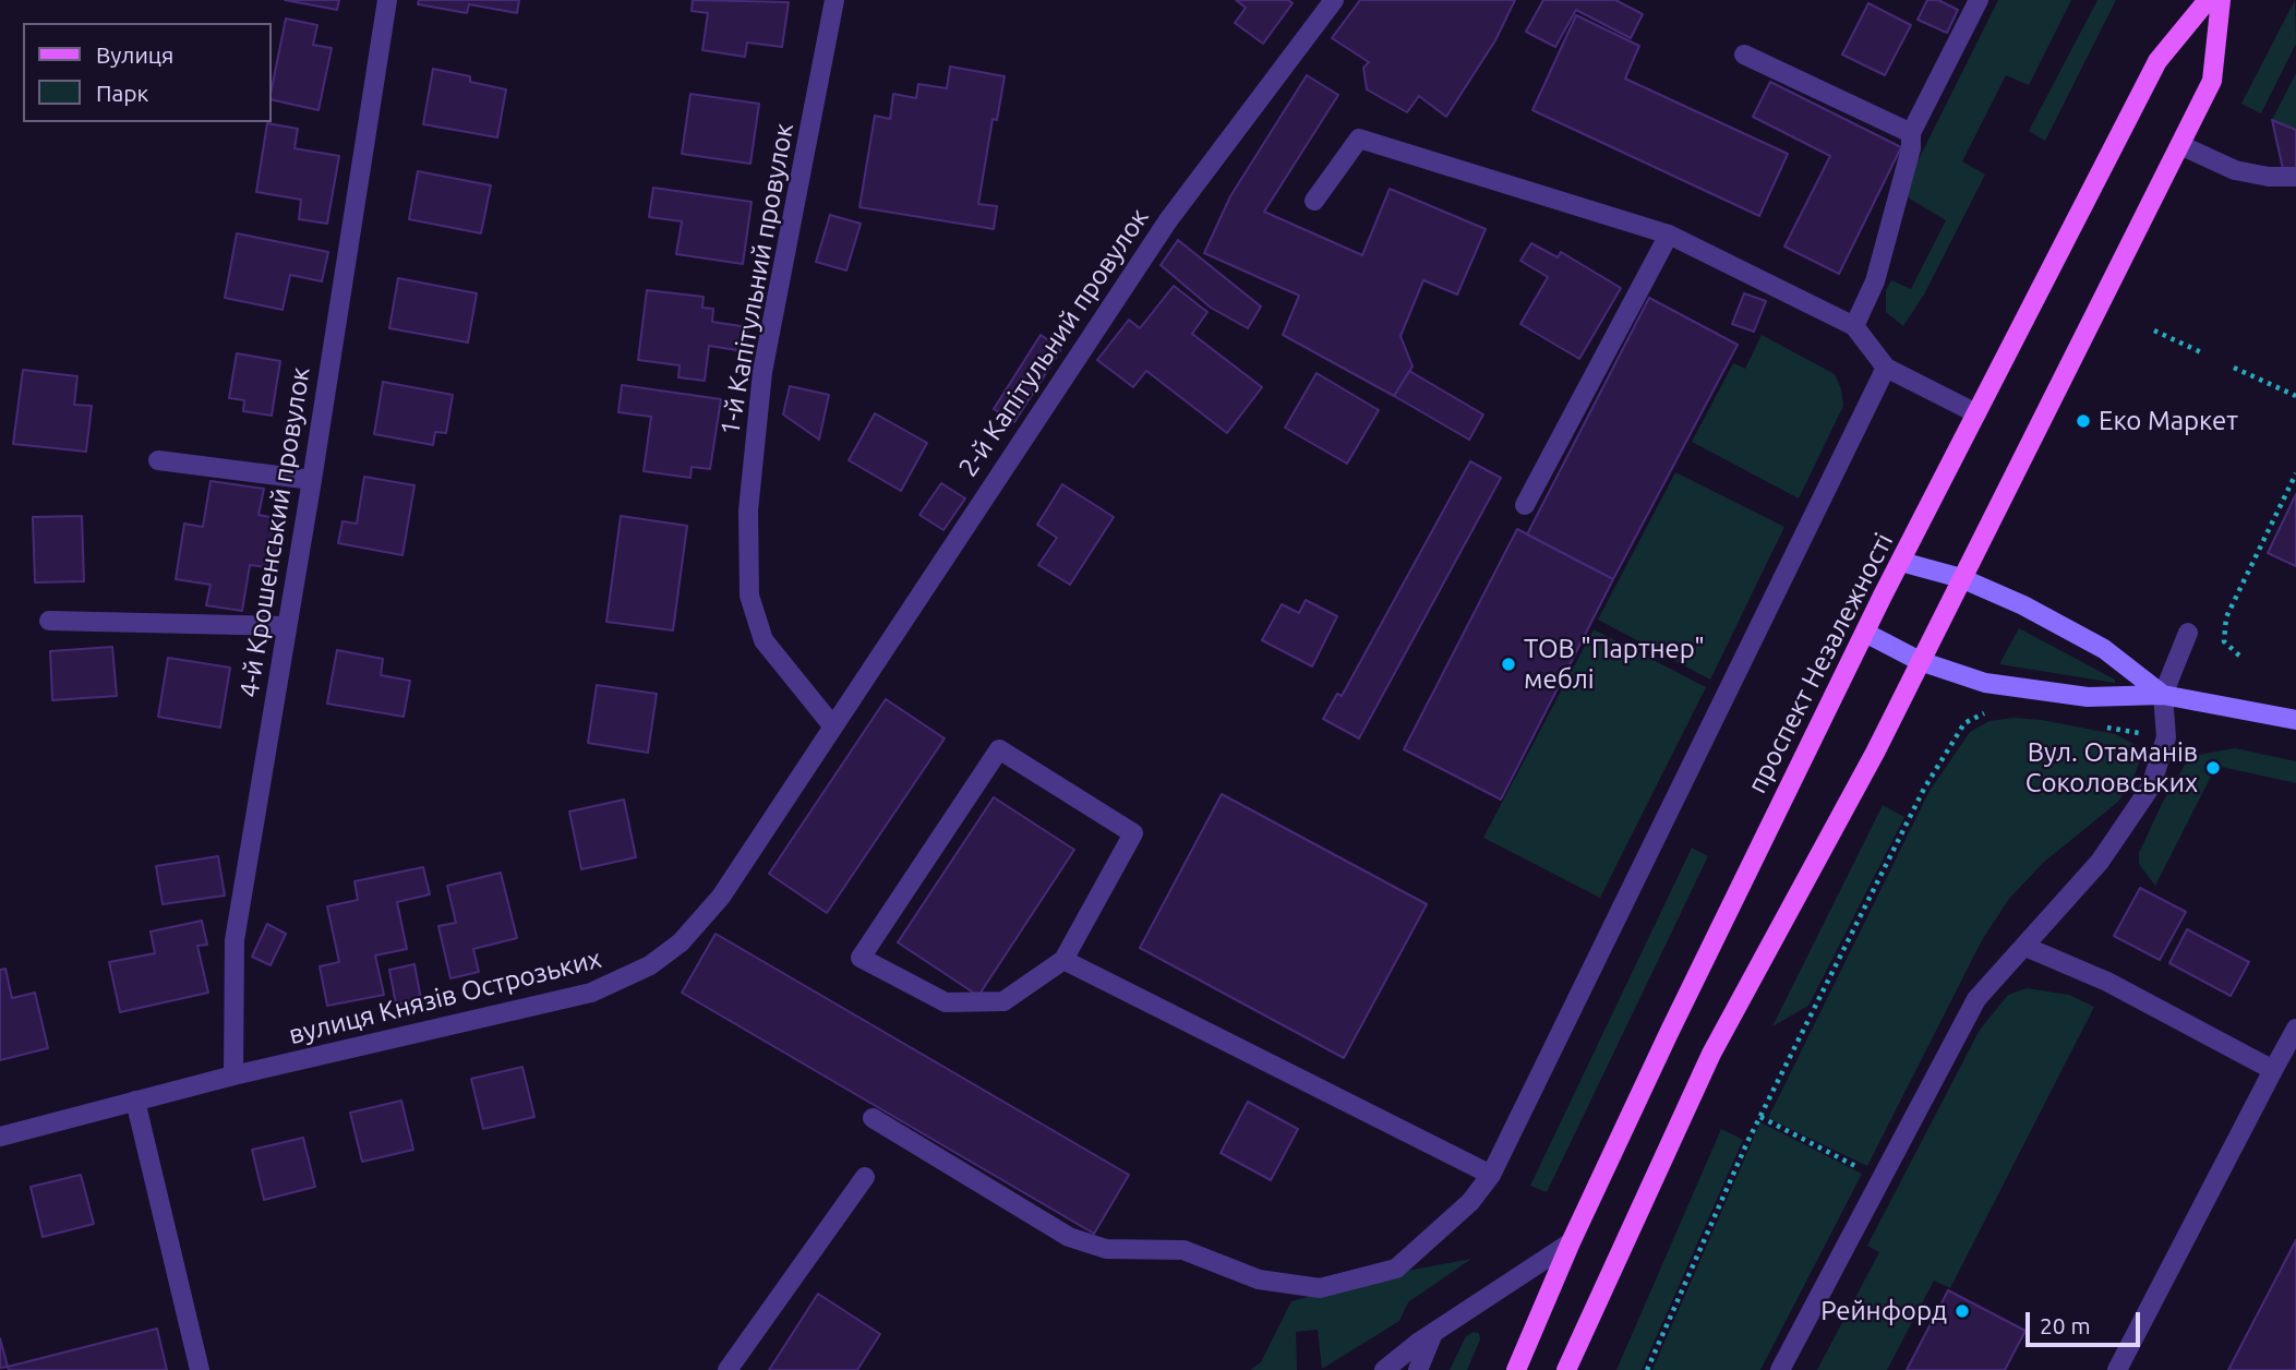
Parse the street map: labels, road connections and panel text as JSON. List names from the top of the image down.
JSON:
{
  "streets": {
    "main road": ["проспект Незалежності"],
    "street": [
      "1-й Капітульний провулок",
      "2-й Капітульний провулок",
      "4-й Крошенський провулок",
      "вулиця Князів Острозьких"
    ]
  },
  "crossings": [
    ["1-й Капітульний провулок", "2-й Капітульний провулок"],
    ["1-й Капітульний провулок", "вулиця Князів Острозьких"],
    ["2-й Капітульний провулок", "вулиця Князів Острозьких"],
    ["4-й Крошенський провулок", "вулиця Князів Острозьких"]
  ],
  "places": [
    "Еко Маркет",
    "ТОВ \"Партнер\" меблі",
    "Вул. Отаманів Соколовських",
    "Рейнфорд"
  ],
  "legend": ["Вулиця", "Парк"],
  "scale_bar": "20 m"
}
